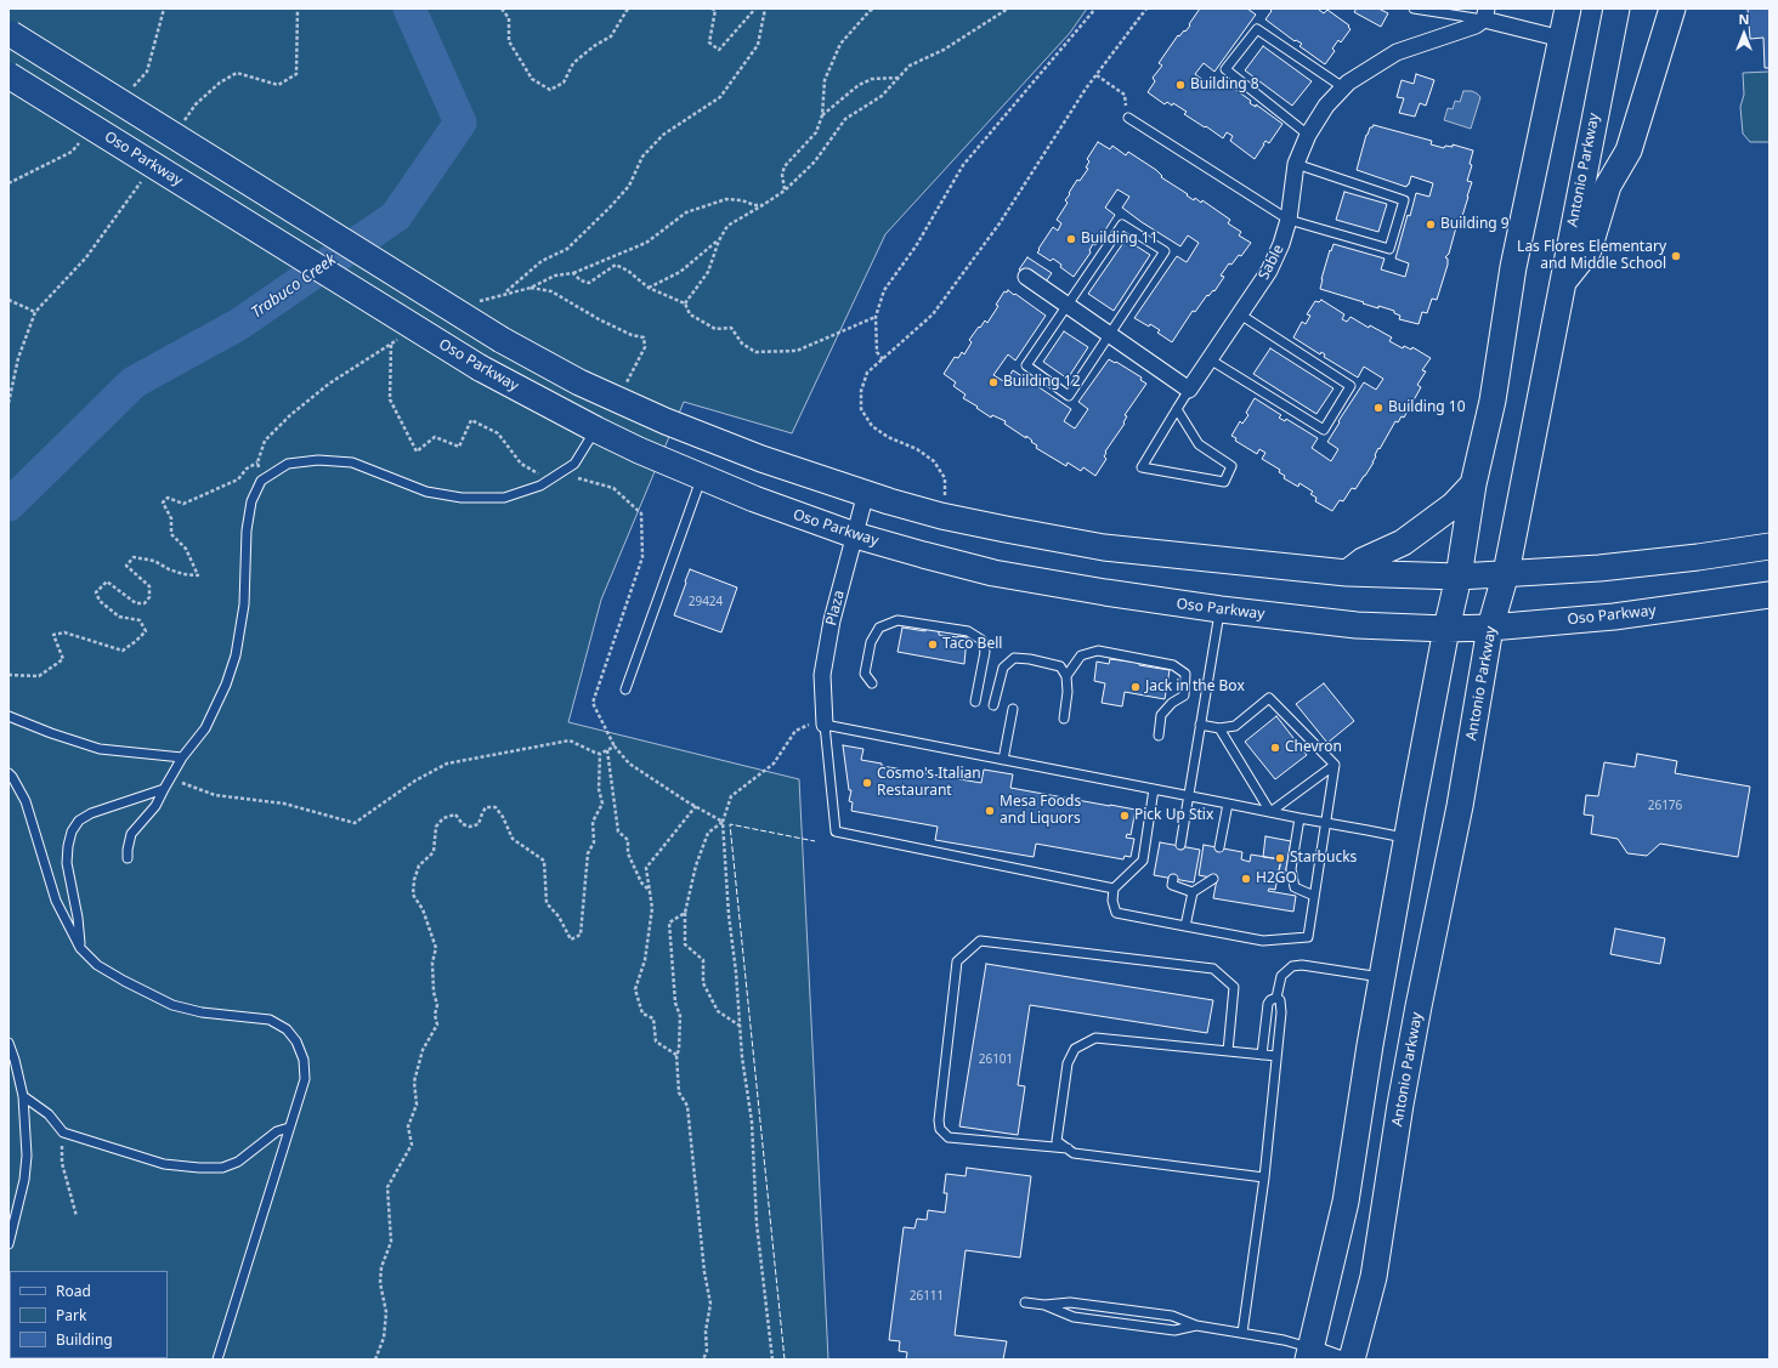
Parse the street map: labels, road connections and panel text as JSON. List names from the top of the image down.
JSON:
{
  "streets": {
    "main road": ["Oso Parkway", "Antonio Parkway"],
    "street": ["Sable", "Plaza"]
  },
  "crossings": [
    ["Oso Parkway", "Antonio Parkway"],
    ["Oso Parkway", "Plaza"]
  ],
  "water": ["Trabuco Creek"],
  "places": [
    "Building 8",
    "Building 9",
    "Building 11",
    "Las Flores Elementary and Middle School",
    "Building 12",
    "Building 10",
    "Taco Bell",
    "Jack in the Box",
    "Chevron",
    "Cosmo's Italian Restaurant",
    "Mesa Foods and Liquors",
    "Pick Up Stix",
    "Starbucks",
    "H2GO"
  ],
  "house_numbers": [
    "29424",
    "26176",
    "26101",
    "26111"
  ],
  "legend": ["Road", "Park", "Building"],
  "north": "top"
}
